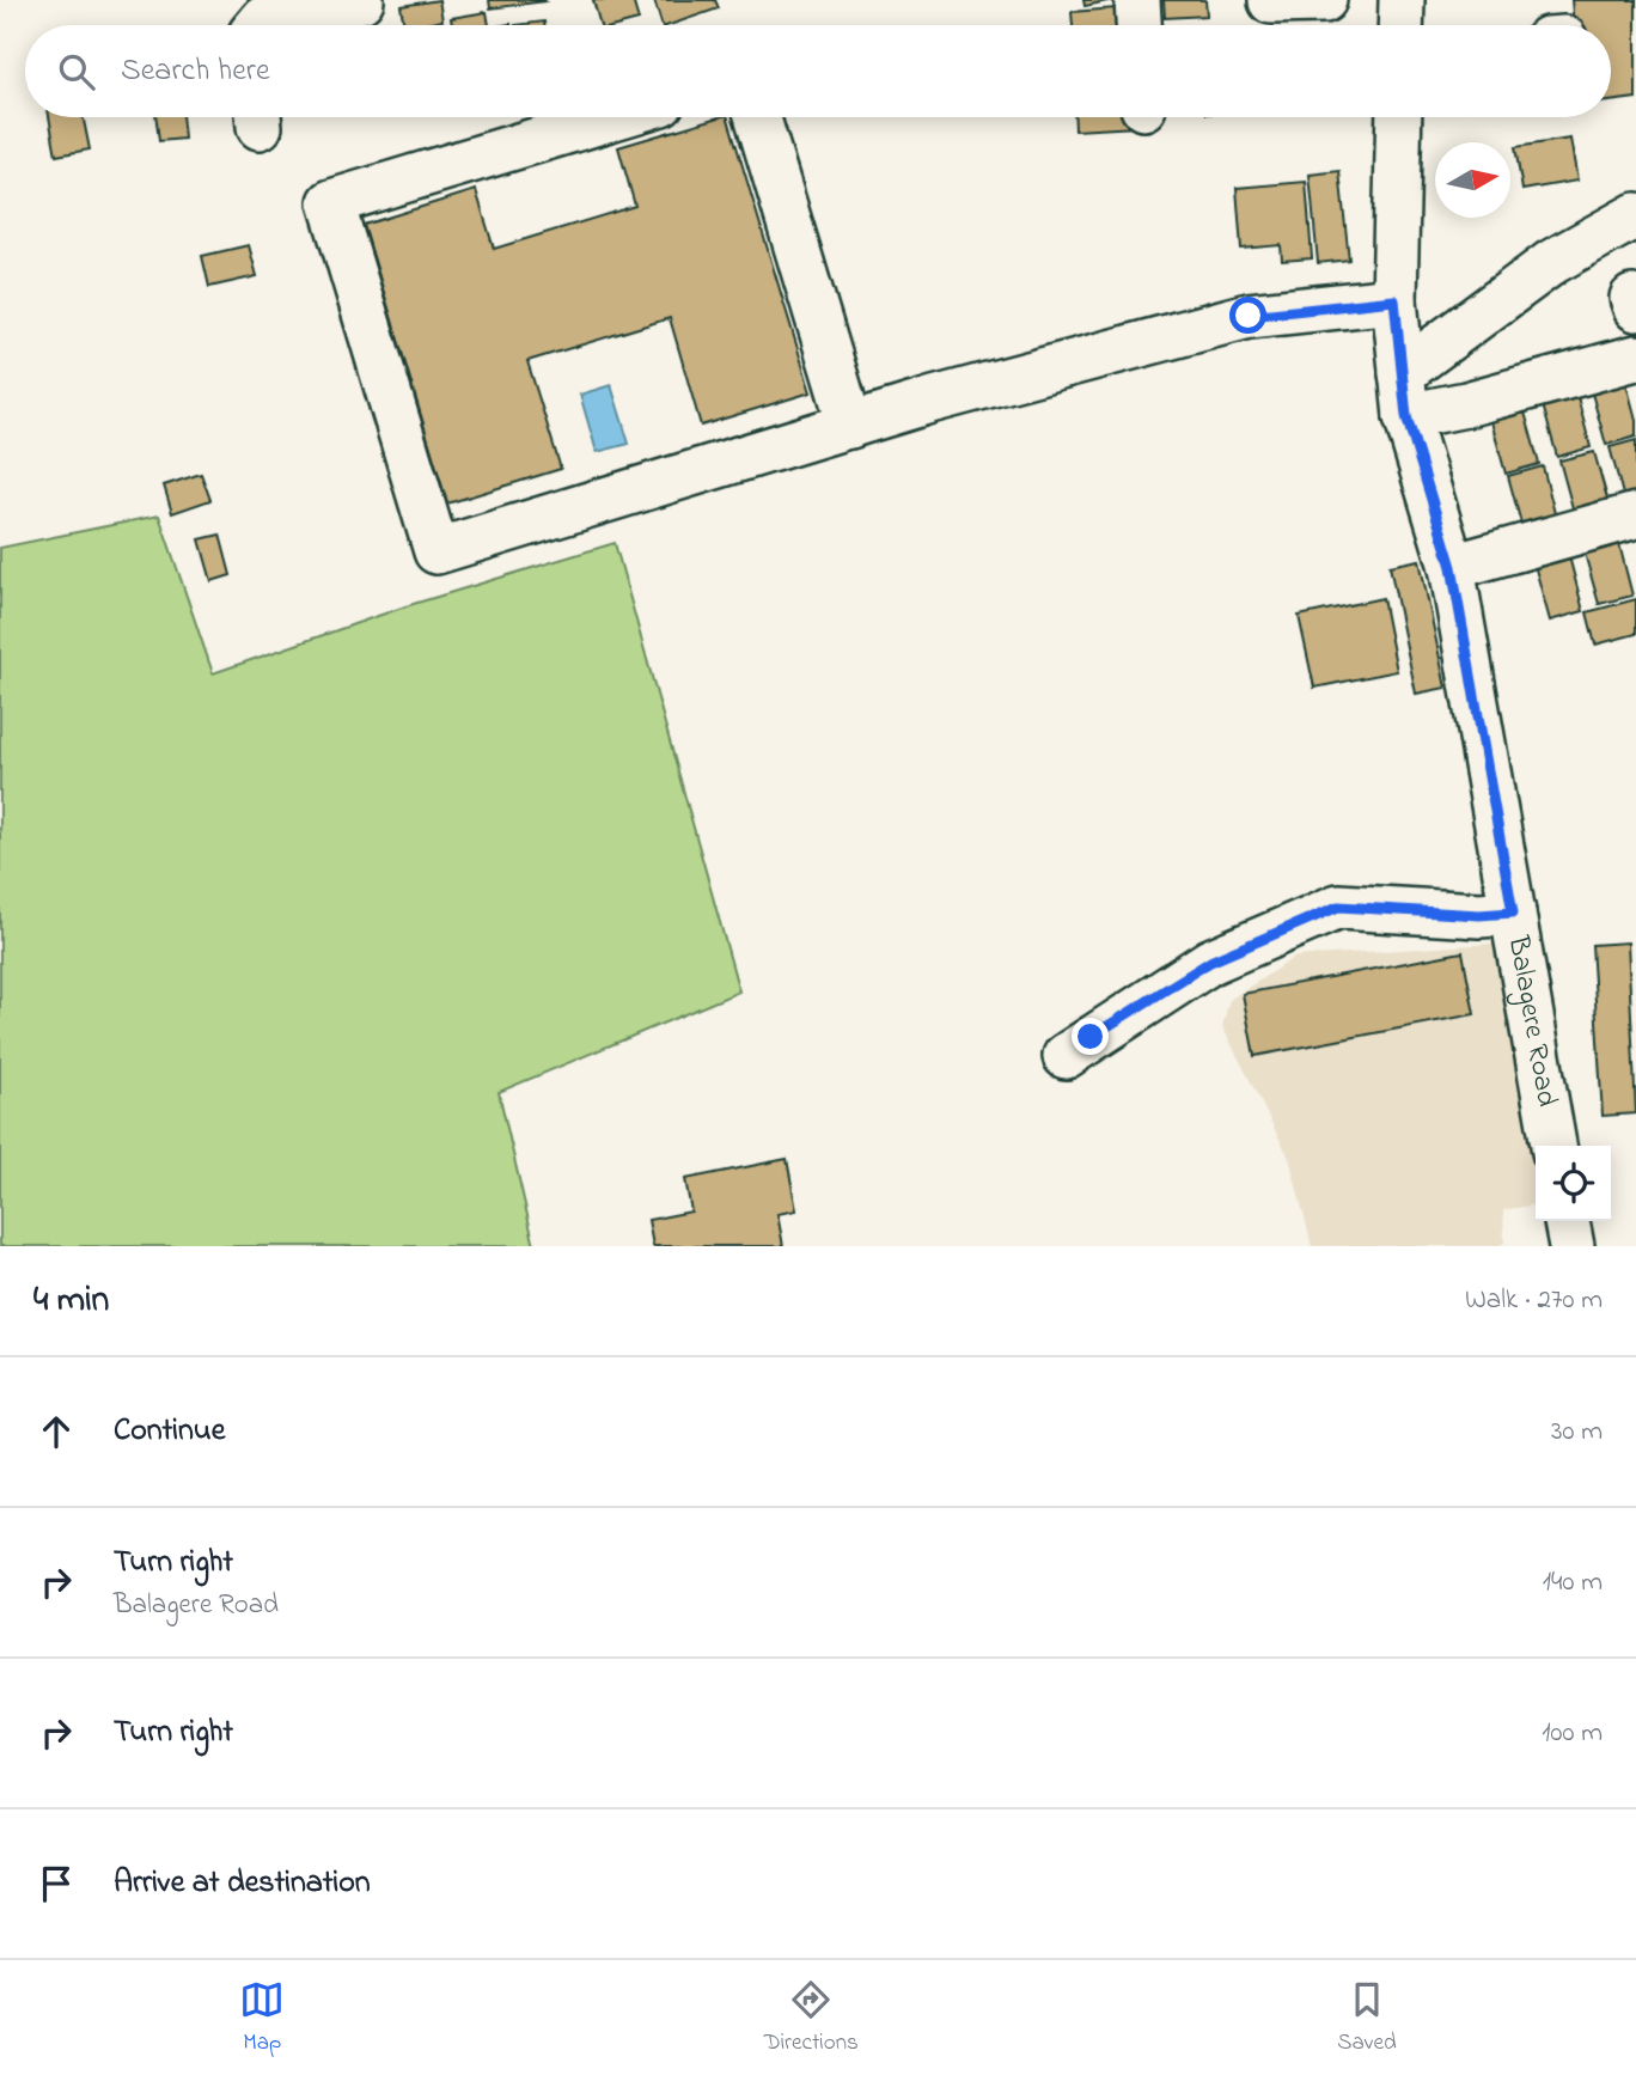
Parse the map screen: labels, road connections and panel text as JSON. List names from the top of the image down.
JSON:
{
  "streets": {
    "street": ["Balagere Road"]
  },
  "north": "right",
  "page": {
    "search": "Search here",
    "heading": ["4 min", "Walk · 270 m"],
    "list": [
      ["Continue", "30 m"],
      ["Turn right", "Balagere Road", "140 m"],
      ["Turn right", "100 m"],
      "Arrive at destination"
    ],
    "nav": ["Map", "Directions", "Saved"]
  }
}
